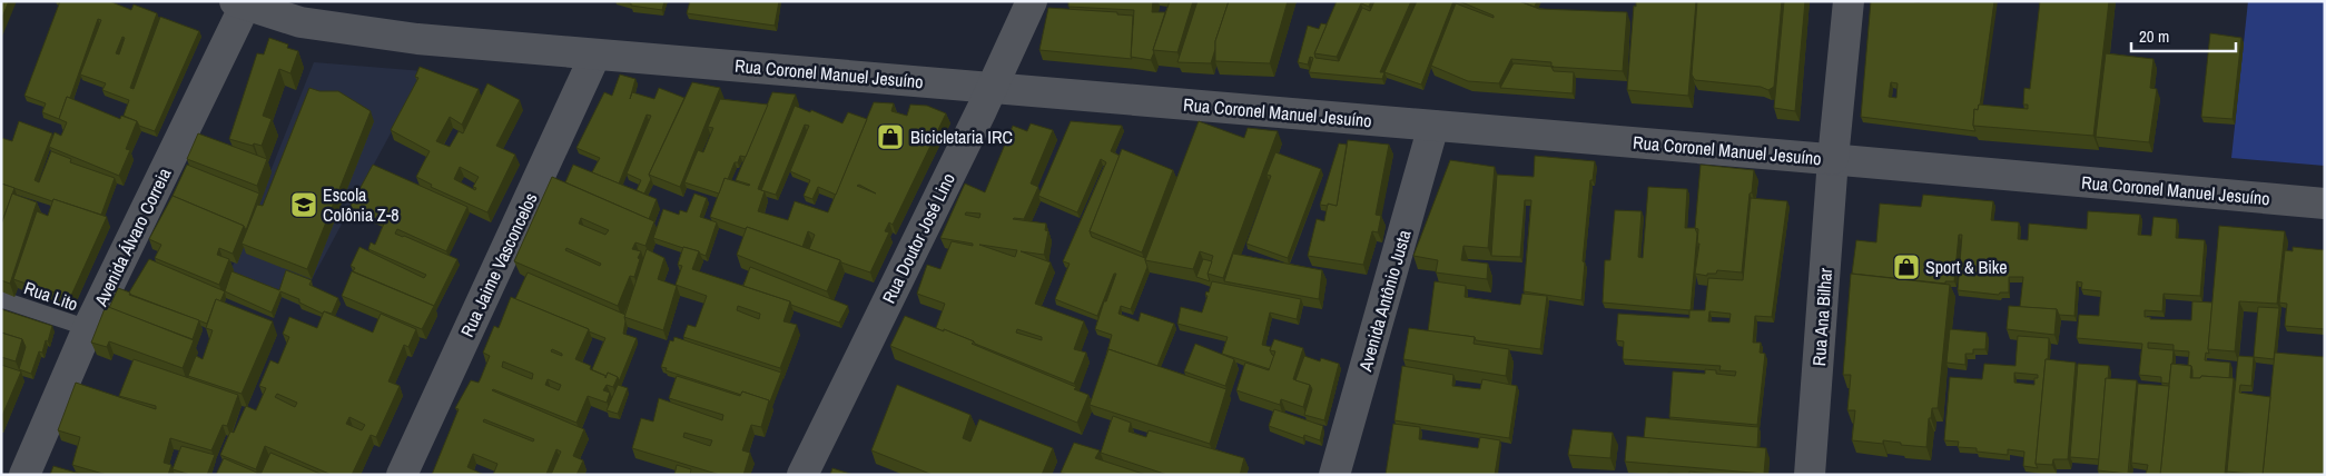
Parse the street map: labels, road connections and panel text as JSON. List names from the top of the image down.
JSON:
{
  "streets": {
    "street": [
      "Rua Coronel Manuel Jesuíno",
      "Avenida Álvaro Correia",
      "Rua Doutor José Lino",
      "Rua Jaime Vasconcelos",
      "Avenida Antônio Justa",
      "Rua Ana Bilhar"
    ],
    "lane": ["Rua Lito"]
  },
  "crossings": [
    ["Rua Coronel Manuel Jesuíno", "Avenida Álvaro Correia"],
    ["Rua Coronel Manuel Jesuíno", "Rua Doutor José Lino"],
    ["Rua Coronel Manuel Jesuíno", "Rua Jaime Vasconcelos"],
    ["Rua Coronel Manuel Jesuíno", "Avenida Antônio Justa"],
    ["Rua Coronel Manuel Jesuíno", "Rua Ana Bilhar"],
    ["Avenida Álvaro Correia", "Rua Lito"]
  ],
  "places": {
    "shop": ["Bicicletaria IRC", "Sport & Bike"],
    "school or university": ["Escola Colônia Z-8"]
  },
  "scale_bar": "20 m"
}
